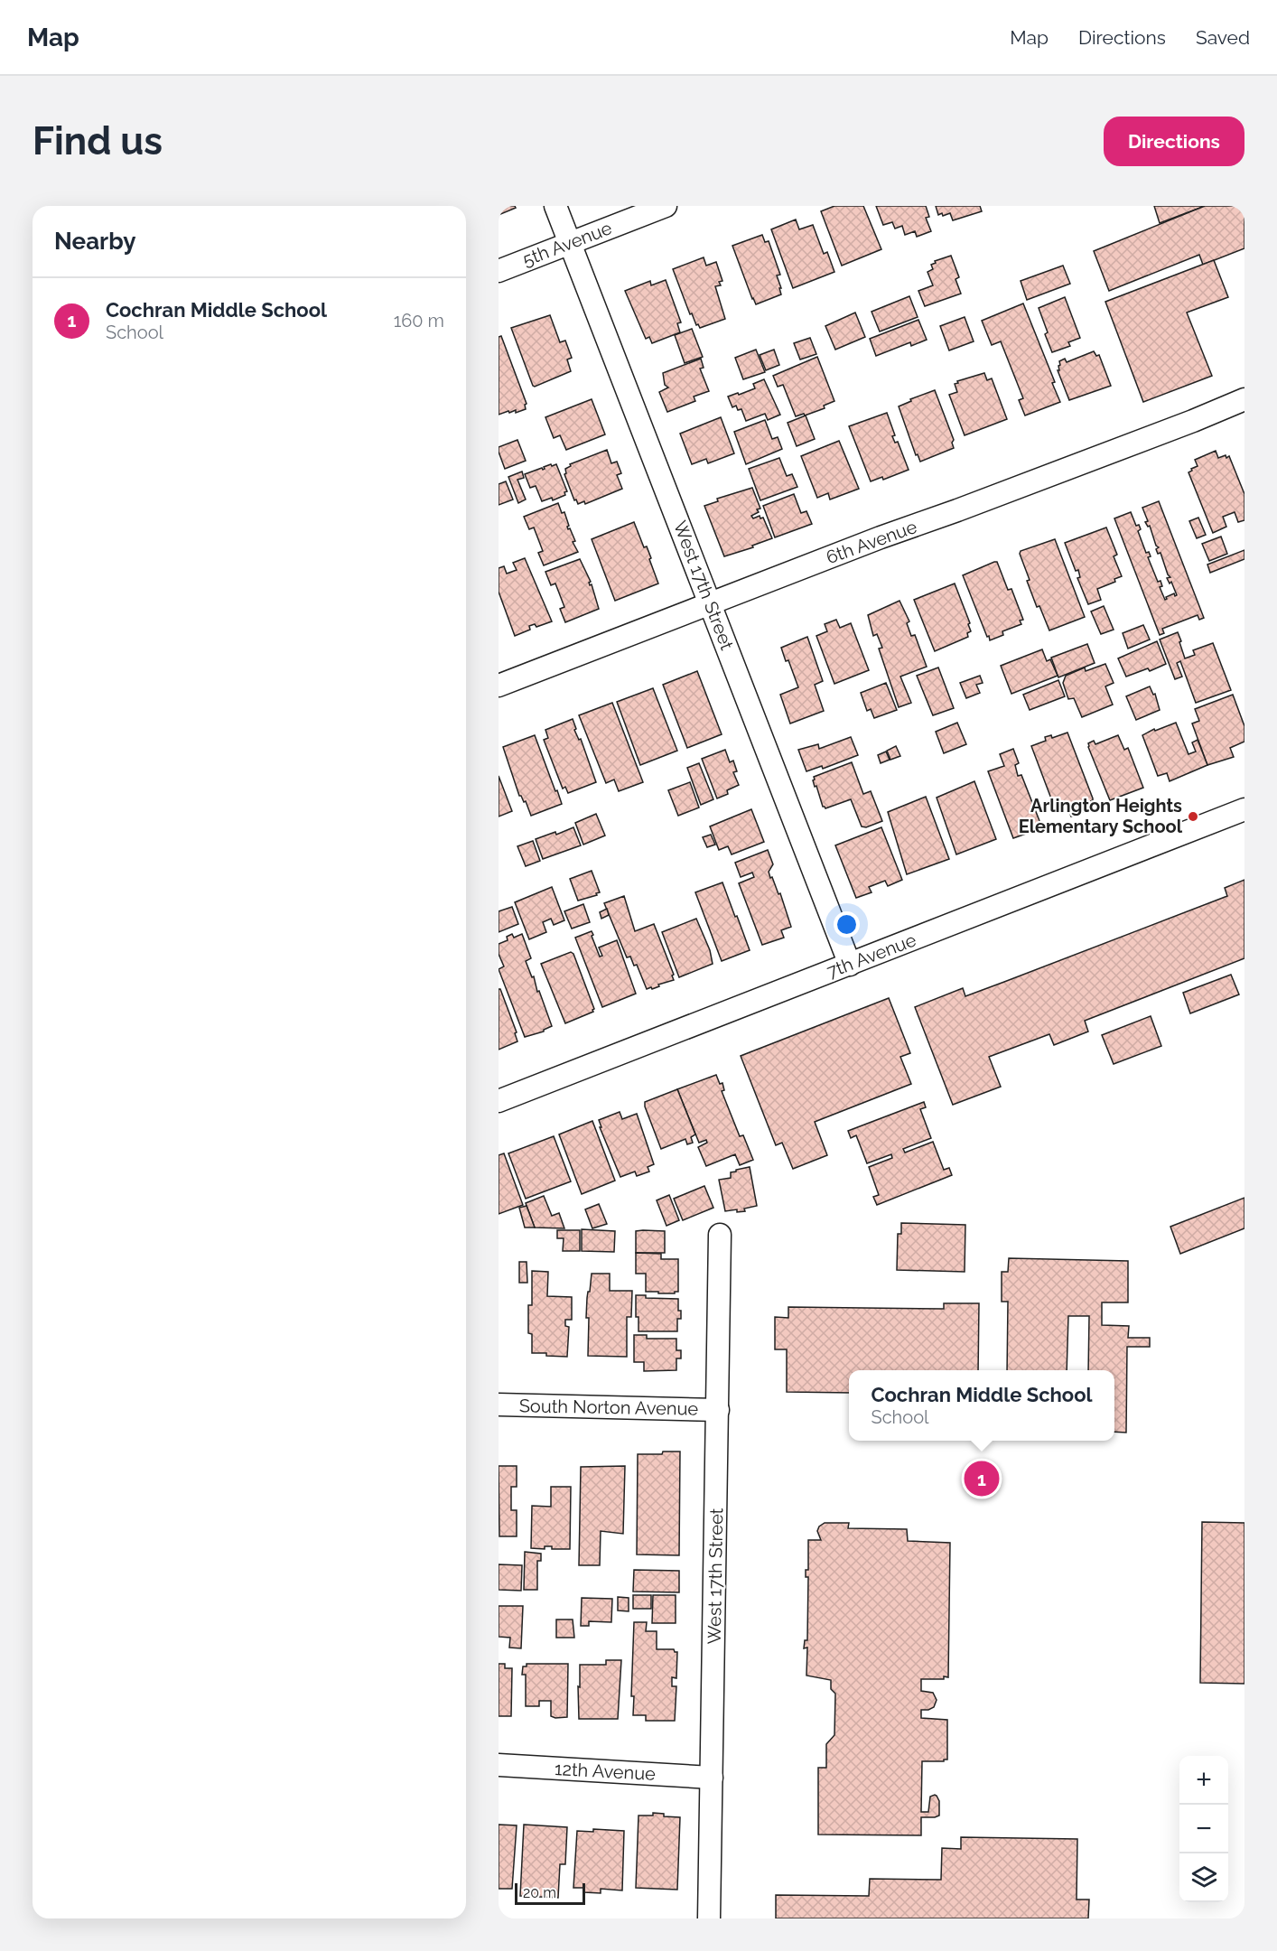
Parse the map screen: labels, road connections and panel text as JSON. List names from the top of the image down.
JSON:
{
  "streets": {
    "street": [
      "5th Avenue",
      "6th Avenue",
      "West 17th Street",
      "7th Avenue",
      "South Norton Avenue",
      "12th Avenue"
    ]
  },
  "crossings": [
    ["5th Avenue", "West 17th Street"],
    ["6th Avenue", "West 17th Street"],
    ["West 17th Street", "7th Avenue"],
    ["West 17th Street", "South Norton Avenue"],
    ["West 17th Street", "12th Avenue"]
  ],
  "places": ["Arlington Heights Elementary School"],
  "scale_bar": "20 m",
  "page": {
    "header": "Map",
    "nav": ["Map", "Directions", "Saved"],
    "buttons": "Directions",
    "title": "Find us",
    "heading": "Nearby",
    "list": [
      {
        "mark": "1",
        "name": "Cochran Middle School",
        "note": "School",
        "value": "160 m"
      }
    ],
    "popup": ["Cochran Middle School", "School"],
    "pins": "1",
    "map_buttons": ["+", "−"],
    "scale": "20 m"
  }
}
